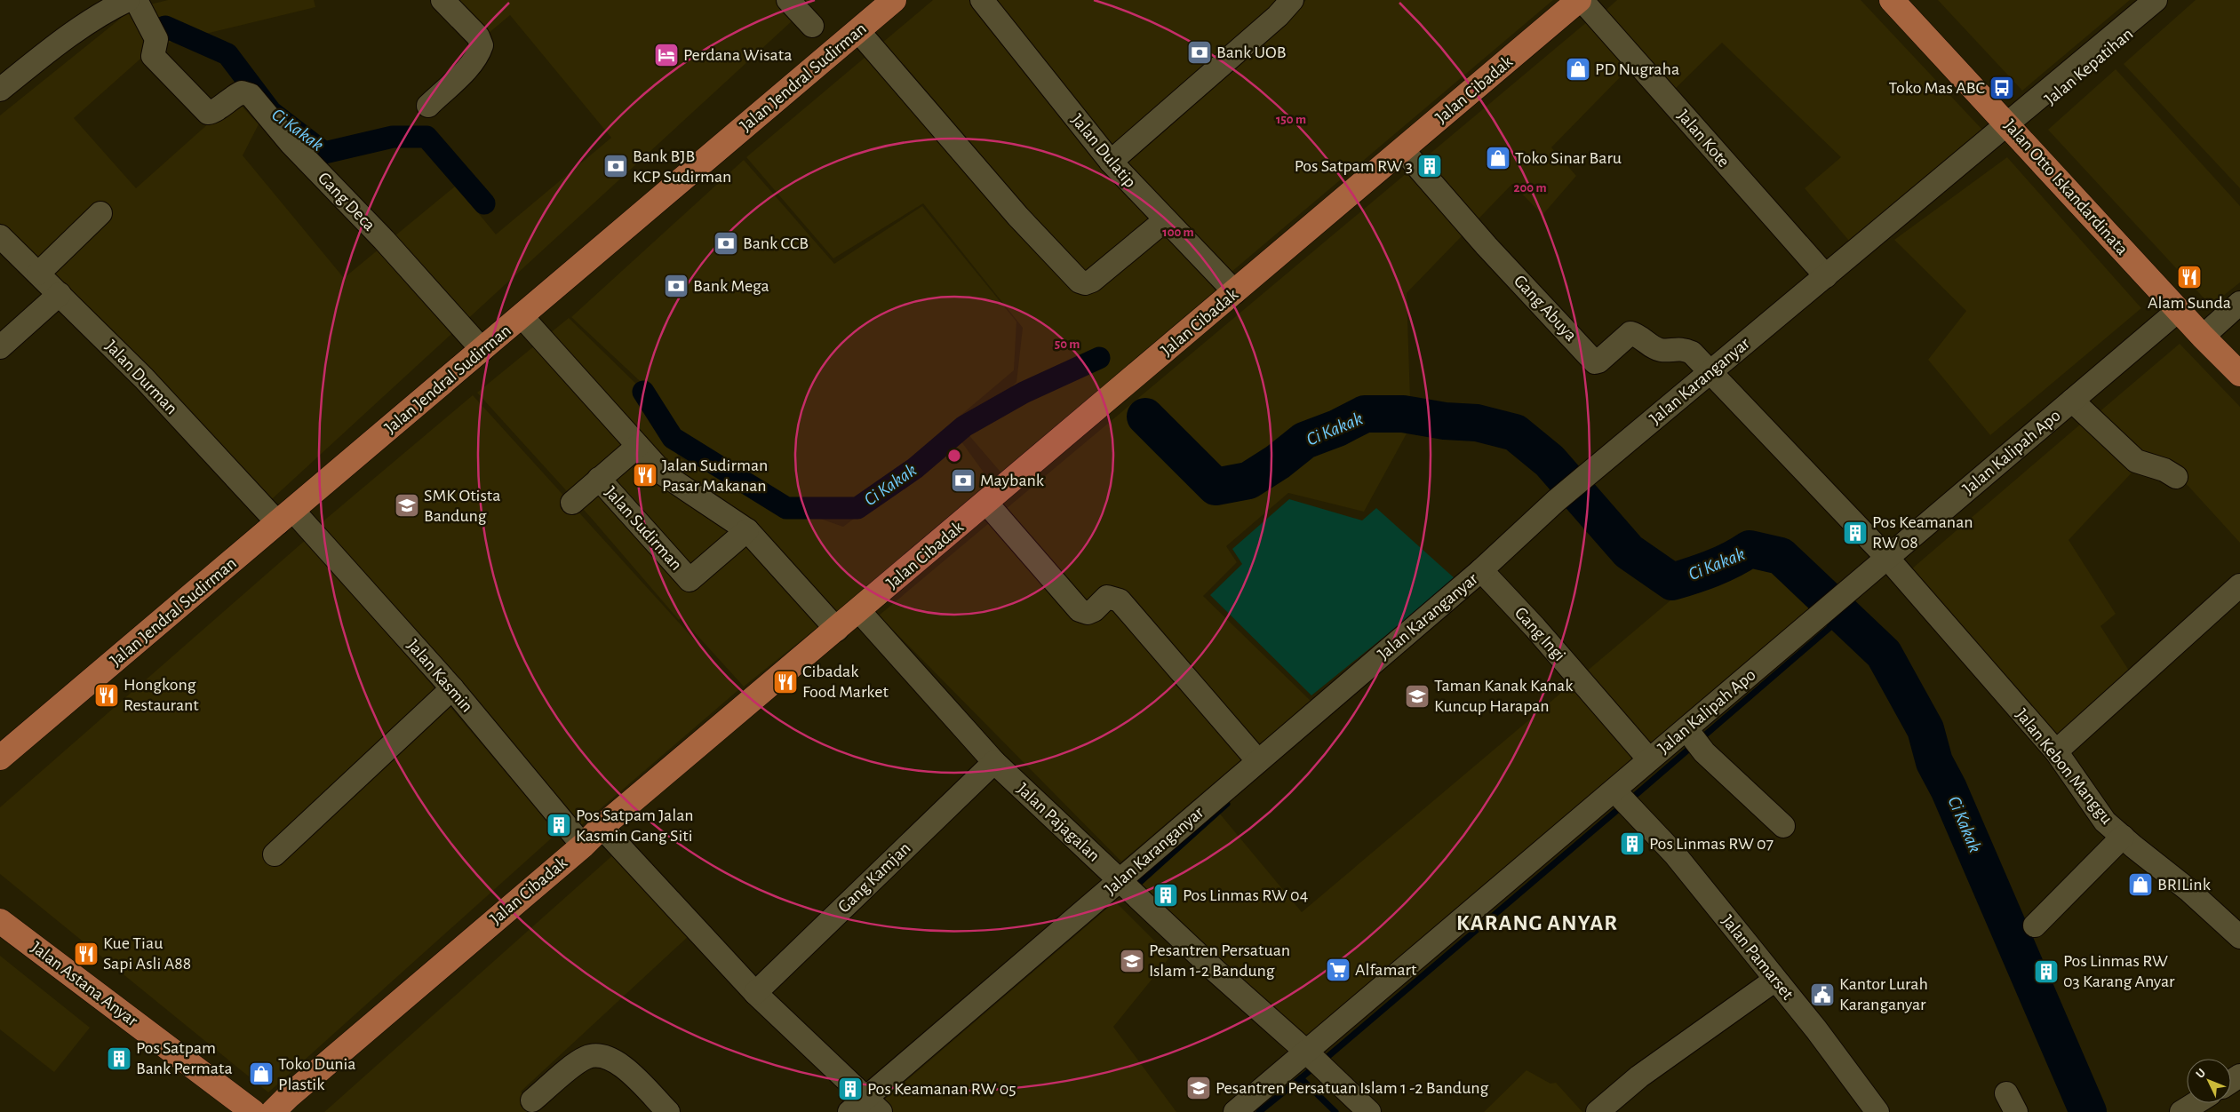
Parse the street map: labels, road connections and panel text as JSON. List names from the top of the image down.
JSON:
{
  "streets": {
    "main road": [
      "Jalan Jendral Sudirman",
      "Jalan Cibadak",
      "Jalan Otto Iskandardinata",
      "Jalan Astana Anyar"
    ],
    "street": [
      "Jalan Kepatihan",
      "Jalan Kote",
      "Jalan Dulatip",
      "Gang Deca",
      "Gang Abuya",
      "Jalan Durman",
      "Jalan Karanganyar",
      "Jalan Kalipah Apo",
      "Jalan Sudirman",
      "Gang Ingi",
      "Jalan Kasmin",
      "Jalan Kebon Manggu",
      "Jalan Pajagalan",
      "Gang Kamjan",
      "Jalan Pamarset"
    ]
  },
  "crossings": [
    ["Jalan Kepatihan", "Jalan Otto Iskandardinata"],
    ["Jalan Kepatihan", "Jalan Karanganyar"],
    ["Jalan Jendral Sudirman", "Gang Deca"],
    ["Jalan Jendral Sudirman", "Jalan Durman"],
    ["Jalan Jendral Sudirman", "Jalan Kasmin"],
    ["Jalan Cibadak", "Jalan Kote"],
    ["Jalan Cibadak", "Jalan Dulatip"],
    ["Jalan Cibadak", "Gang Abuya"],
    ["Jalan Cibadak", "Jalan Kasmin"],
    ["Jalan Cibadak", "Jalan Pajagalan"],
    ["Jalan Kote", "Jalan Karanganyar"],
    ["Jalan Otto Iskandardinata", "Jalan Karanganyar"],
    ["Jalan Otto Iskandardinata", "Jalan Kalipah Apo"],
    ["Gang Abuya", "Jalan Karanganyar"],
    ["Gang Abuya", "Jalan Kebon Manggu"],
    ["Jalan Durman", "Jalan Kasmin"],
    ["Jalan Karanganyar", "Gang Ingi"],
    ["Jalan Karanganyar", "Jalan Kebon Manggu"],
    ["Jalan Karanganyar", "Jalan Pajagalan"],
    ["Jalan Kalipah Apo", "Gang Ingi"],
    ["Jalan Kalipah Apo", "Jalan Kebon Manggu"],
    ["Jalan Kalipah Apo", "Jalan Pajagalan"],
    ["Jalan Kalipah Apo", "Jalan Pamarset"],
    ["Jalan Pajagalan", "Gang Kamjan"]
  ],
  "districts": ["KARANG ANYAR"],
  "water": ["Ci Kakak"],
  "places": {
    "bank": [
      "Bank UOB",
      "Bank BJB KCP Sudirman",
      "Bank CCB",
      "Bank Mega",
      "Maybank"
    ],
    "hotel": ["Perdana Wisata"],
    "shop": [
      "PD Nugraha",
      "Toko Sinar Baru",
      "BRILink",
      "Toko Dunia Plastik"
    ],
    "bus stop": ["Toko Mas ABC"],
    "building": [
      "Pos Satpam RW 3",
      "Pos Keamanan RW 08",
      "Pos Satpam Jalan Kasmin Gang Siti",
      "Pos Linmas RW 07",
      "Pos Linmas RW 04",
      "Pos Linmas RW 03 Karang Anyar",
      "Pos Satpam Bank Permata",
      "Pos Keamanan RW 05"
    ],
    "restaurant": [
      "Alam Sunda",
      "Jalan Sudirman Pasar Makanan",
      "Cibadak Food Market",
      "Hongkong Restaurant",
      "Kue Tiau Sapi Asli A88"
    ],
    "school or university": [
      "SMK Otista Bandung",
      "Taman Kanak Kanak Kuncup Harapan",
      "Pesantren Persatuan Islam 1-2 Bandung",
      "Pesantren Persatuan Islam 1 -2 Bandung"
    ],
    "supermarket": ["Alfamart"],
    "public building": ["Kantor Lurah Karanganyar"]
  },
  "north": "top left",
  "rings": [
    "150 m",
    "200 m",
    "100 m",
    "50 m"
  ]
}
